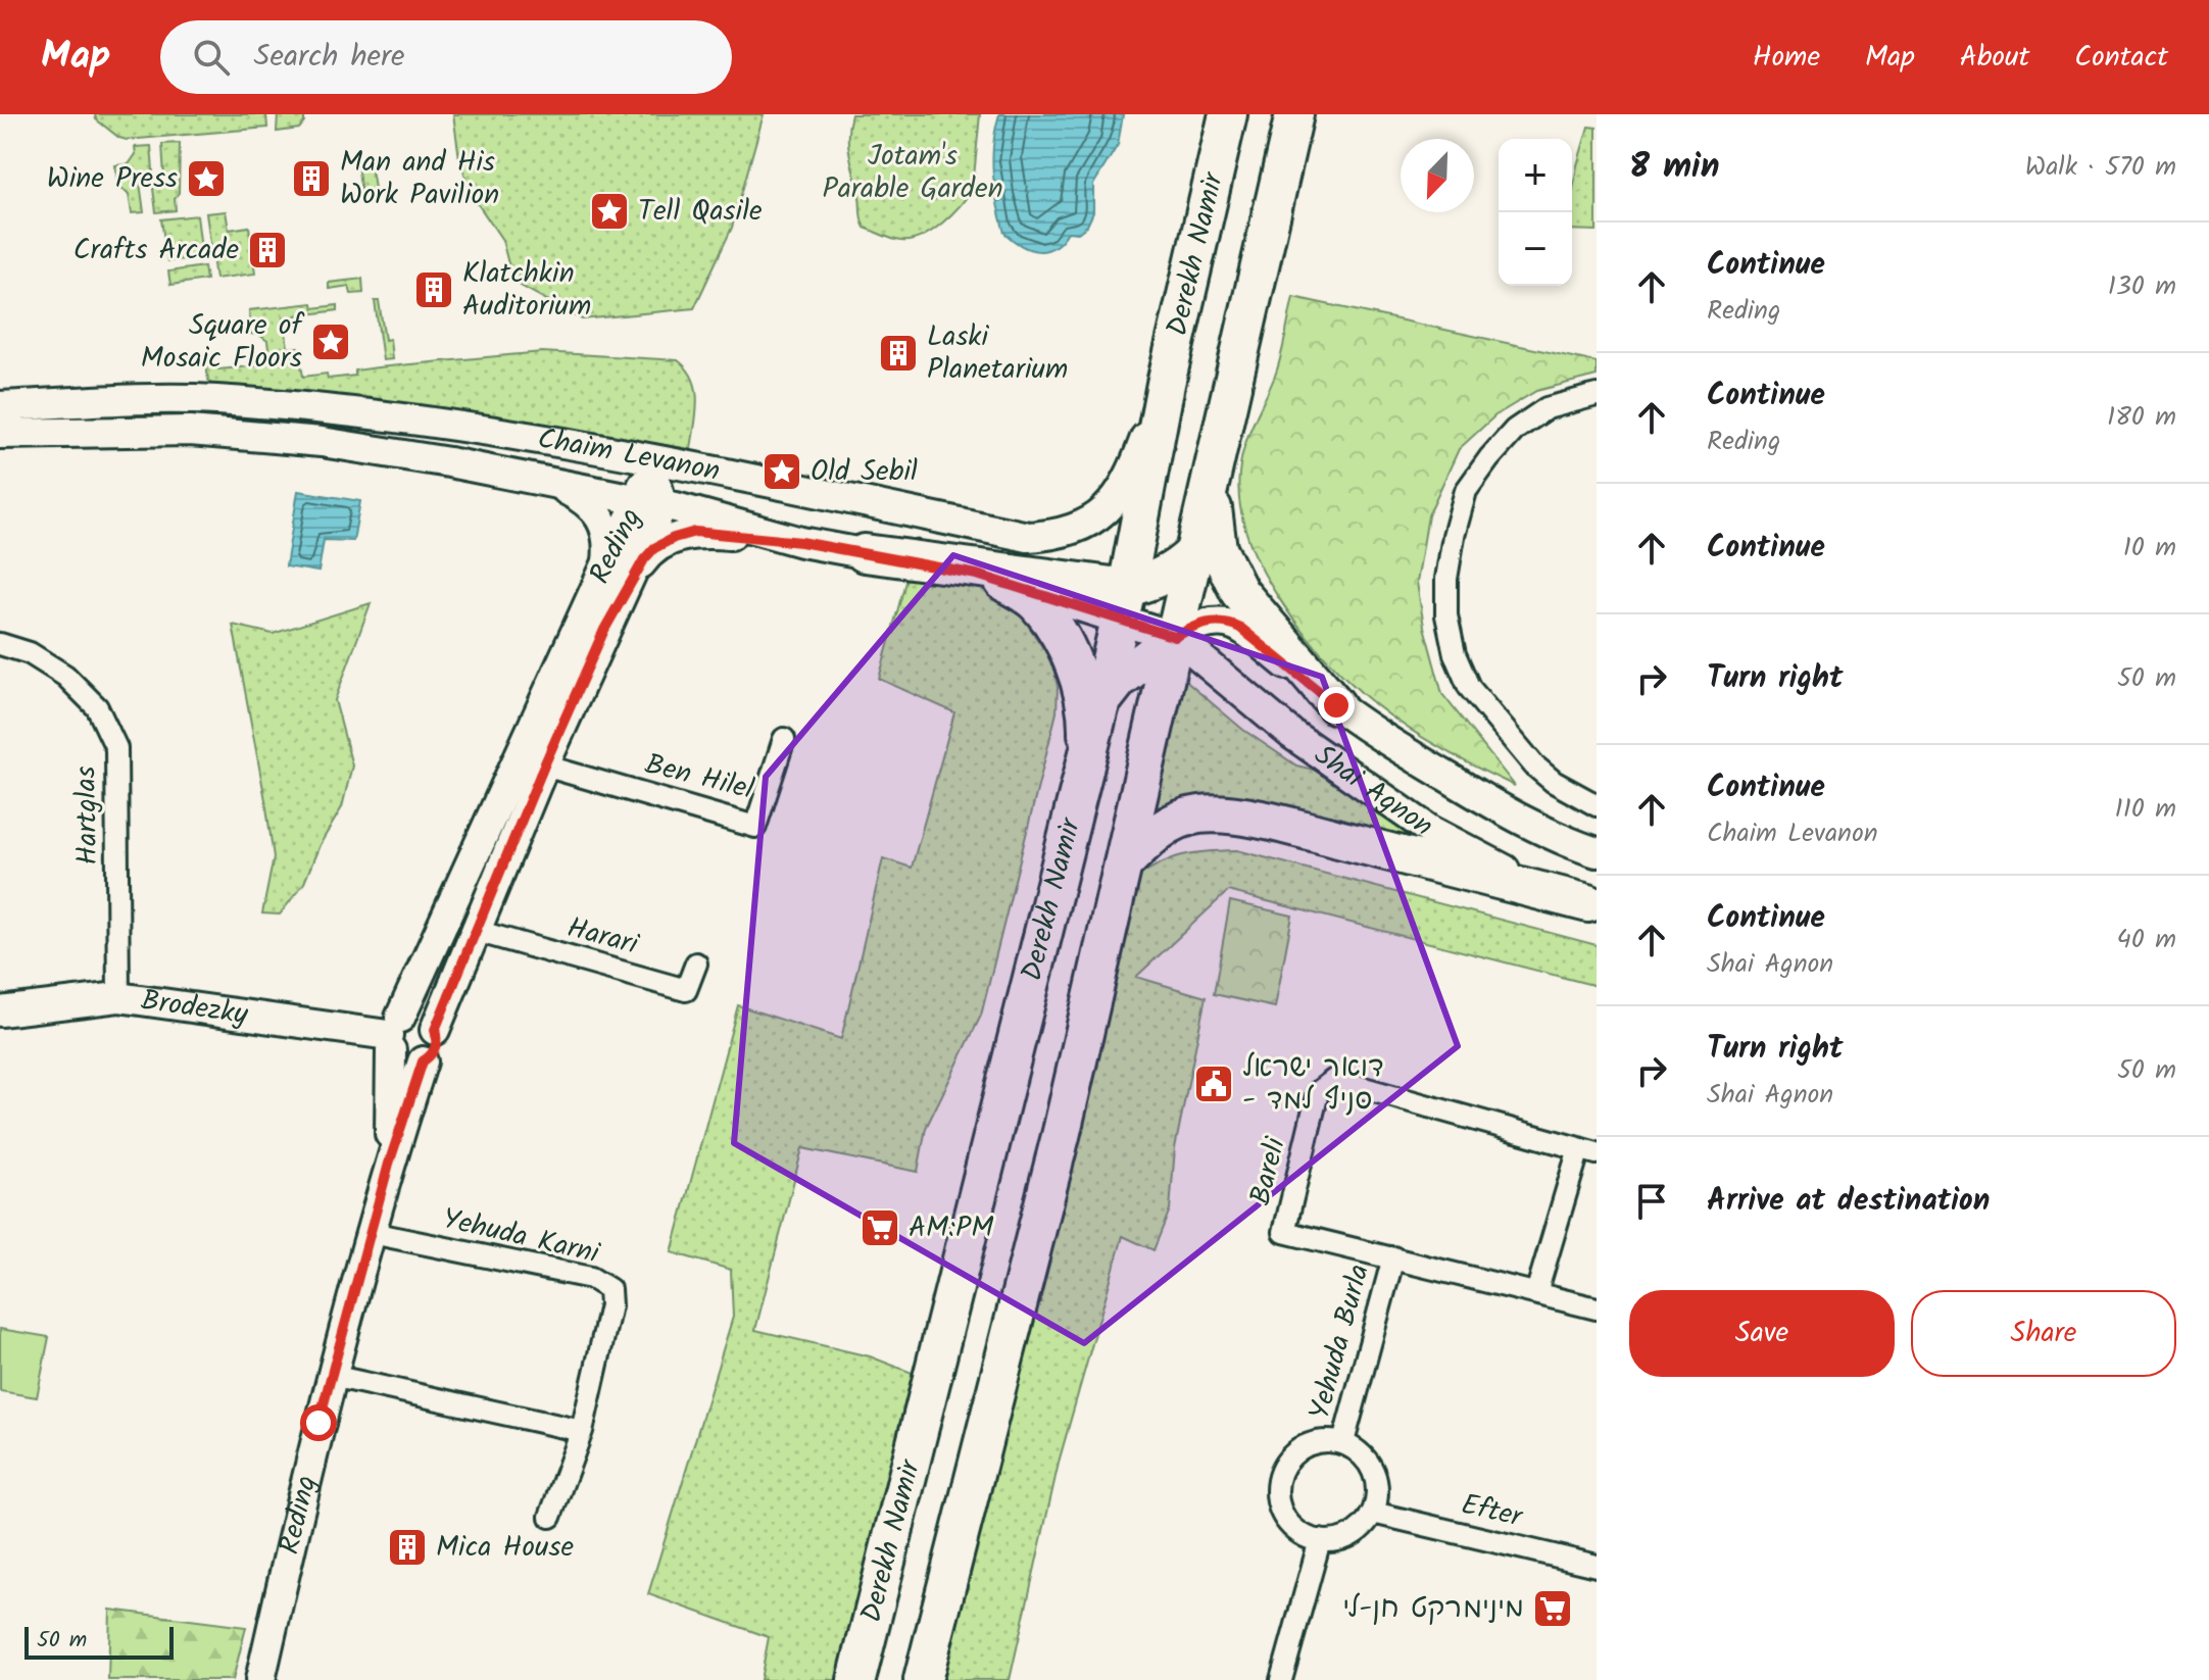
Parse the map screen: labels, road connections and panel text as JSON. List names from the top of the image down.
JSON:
{
  "streets": {
    "highway": ["Derekh Namir"],
    "main road": [
      "Chaim Levanon",
      "Reding",
      "Shai Agnon",
      "Brodezky"
    ],
    "street": [
      "Ben Hilel",
      "Hartglas",
      "Harari",
      "Bareli",
      "Yehuda Karni",
      "Yehuda Burla",
      "Efter"
    ]
  },
  "crossings": [
    ["Derekh Namir", "Chaim Levanon"],
    ["Chaim Levanon", "Reding"],
    ["Reding", "Ben Hilel"],
    ["Reding", "Harari"],
    ["Reding", "Brodezky"],
    ["Reding", "Yehuda Karni"],
    ["Hartglas", "Brodezky"],
    ["Bareli", "Yehuda Burla"],
    ["Yehuda Burla", "Efter"]
  ],
  "parks": ["Jotam's Parable Garden"],
  "places": {
    "place": [
      "Wine Press",
      "Tell Qasile",
      "Square of Mosaic Floors",
      "Old Sebil"
    ],
    "building": [
      "Man and His Work Pavilion",
      "Crafts Arcade",
      "Klatchkin Auditorium",
      "Laski Planetarium",
      "Mica House"
    ],
    "public building": ["דואר ישראל - סניף למד"],
    "supermarket": ["AM:PM", "מינימרקט חן-לי"]
  },
  "scale_bar": "50 m",
  "north": "bottom left",
  "page": {
    "header": "Map",
    "search": "Search here",
    "nav": [
      "Home",
      "Map",
      "About",
      "Contact"
    ],
    "heading": ["8 min", "Walk · 570 m"],
    "map_buttons": ["+", "−"],
    "list": [
      ["Continue", "Reding", "130 m"],
      ["Continue", "Reding", "180 m"],
      ["Continue", "10 m"],
      ["Turn right", "50 m"],
      ["Continue", "Chaim Levanon", "110 m"],
      ["Continue", "Shai Agnon", "40 m"],
      ["Turn right", "Shai Agnon", "50 m"],
      "Arrive at destination"
    ],
    "buttons": ["Save", "Share"],
    "scale": "50 m"
  }
}
